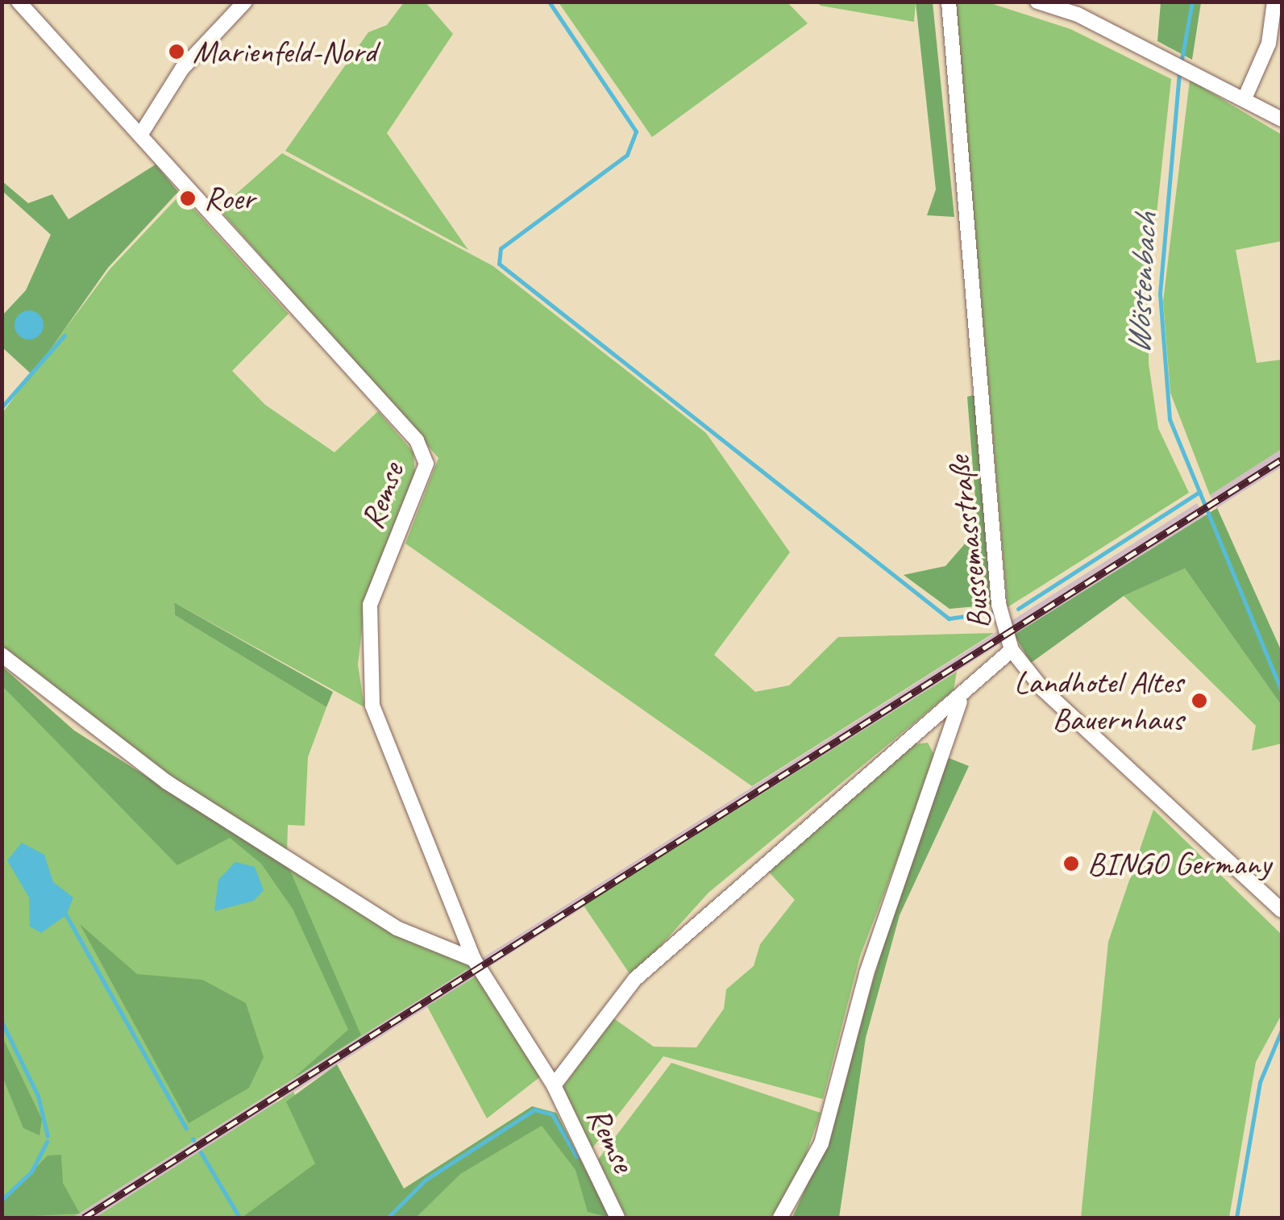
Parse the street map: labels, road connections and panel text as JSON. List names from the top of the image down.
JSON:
{
  "streets": {
    "street": ["Remse", "Bussemasstraße"]
  },
  "crossings": [
    ["Remse", "Bussemasstraße"]
  ],
  "water": ["Wöstenbach"],
  "places": [
    "Marienfeld-Nord",
    "Roer",
    "Landhotel Altes Bauernhaus",
    "BINGO Germany"
  ]
}
